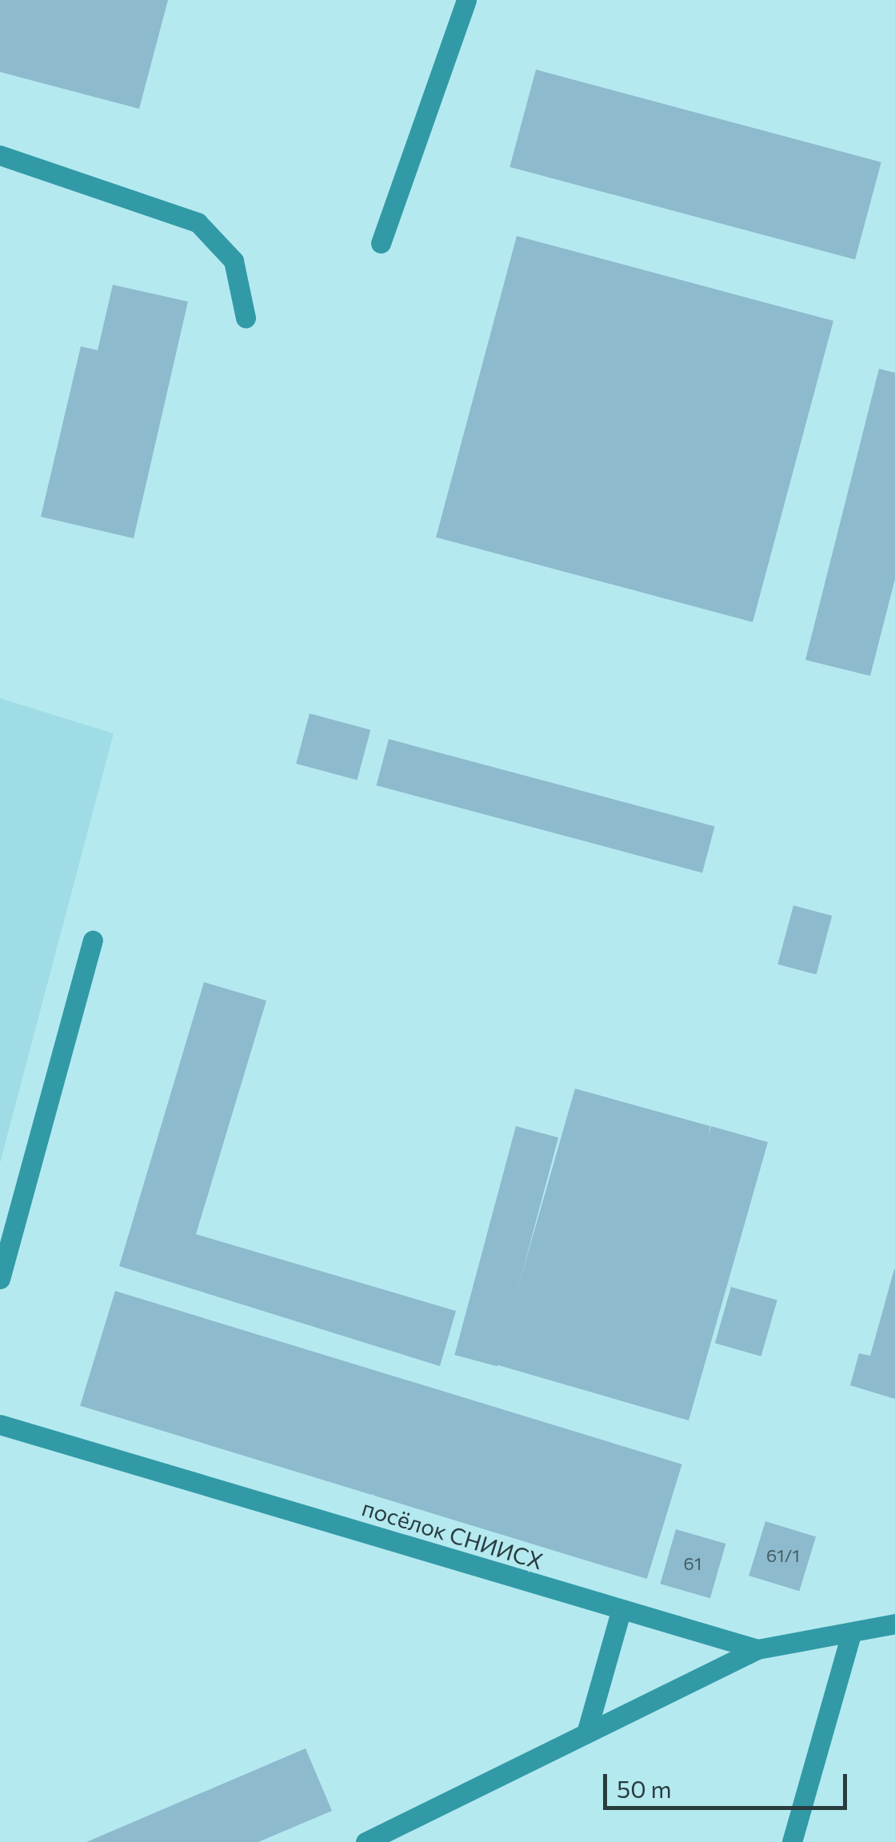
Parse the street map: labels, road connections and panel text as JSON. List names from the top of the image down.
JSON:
{
  "streets": {
    "street": ["посёлок СНИИСХ"]
  },
  "house_numbers": ["61/1", "61"],
  "scale_bar": "50 m"
}
